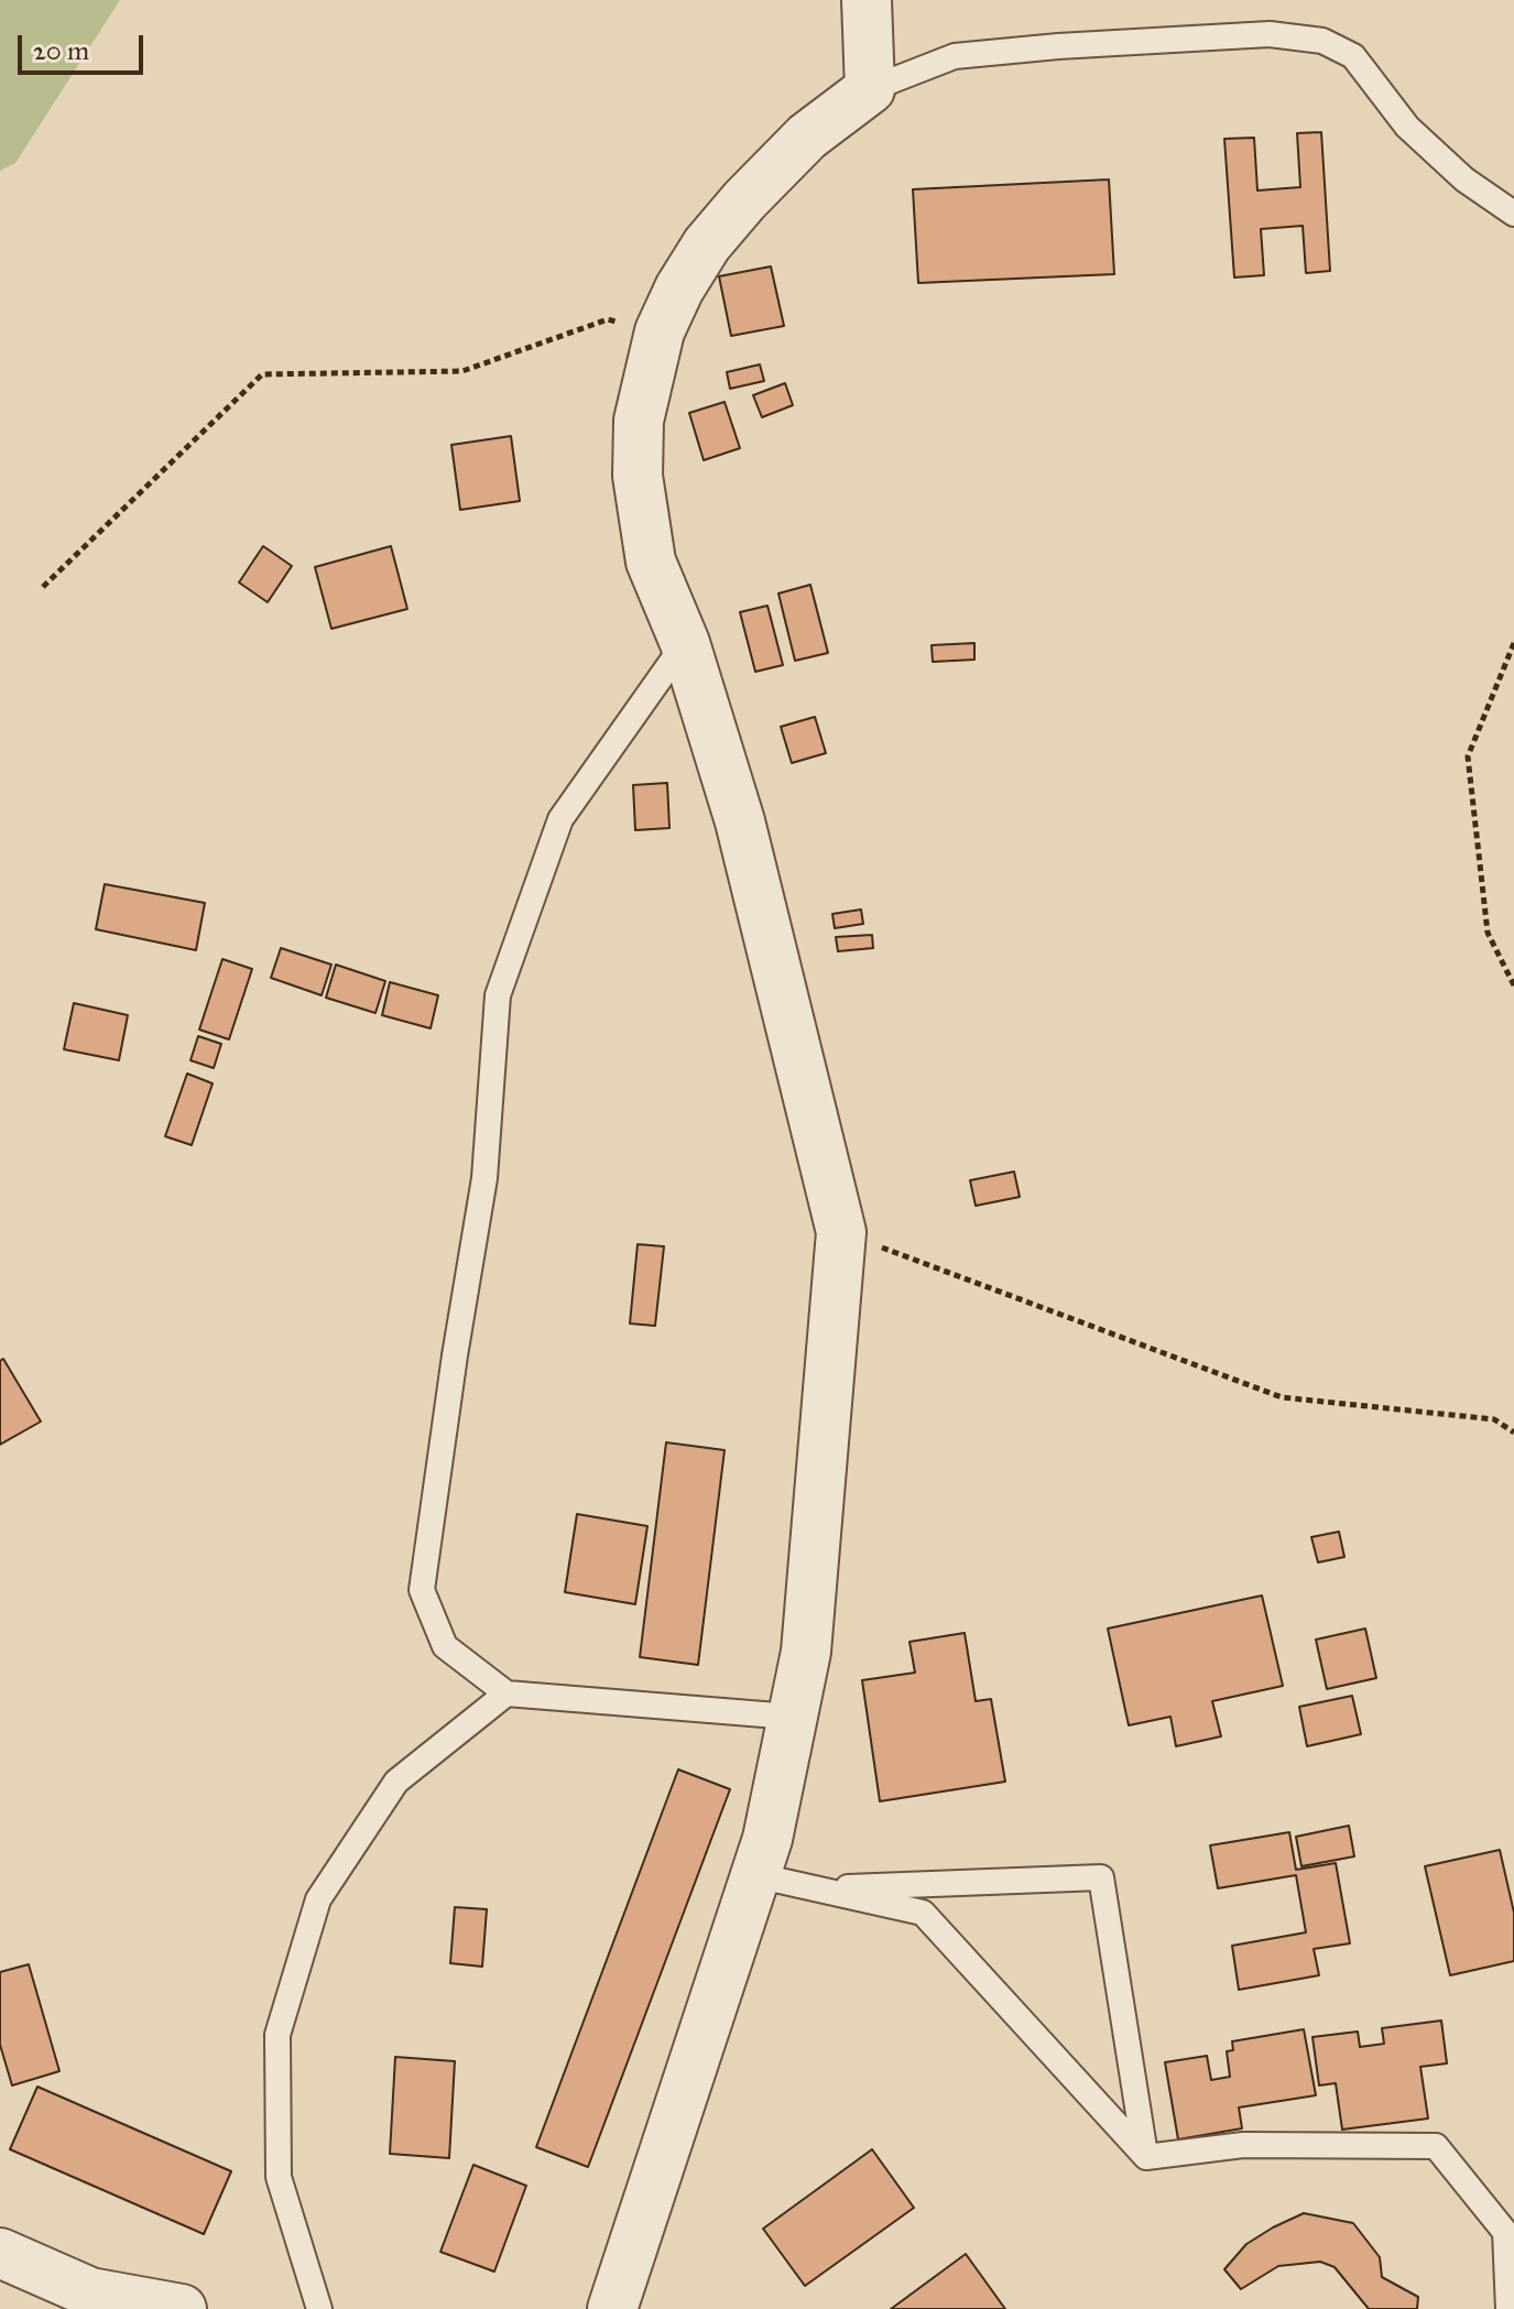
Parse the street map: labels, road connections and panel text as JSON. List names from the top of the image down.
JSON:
{
  "scale_bar": "20 m"
}
